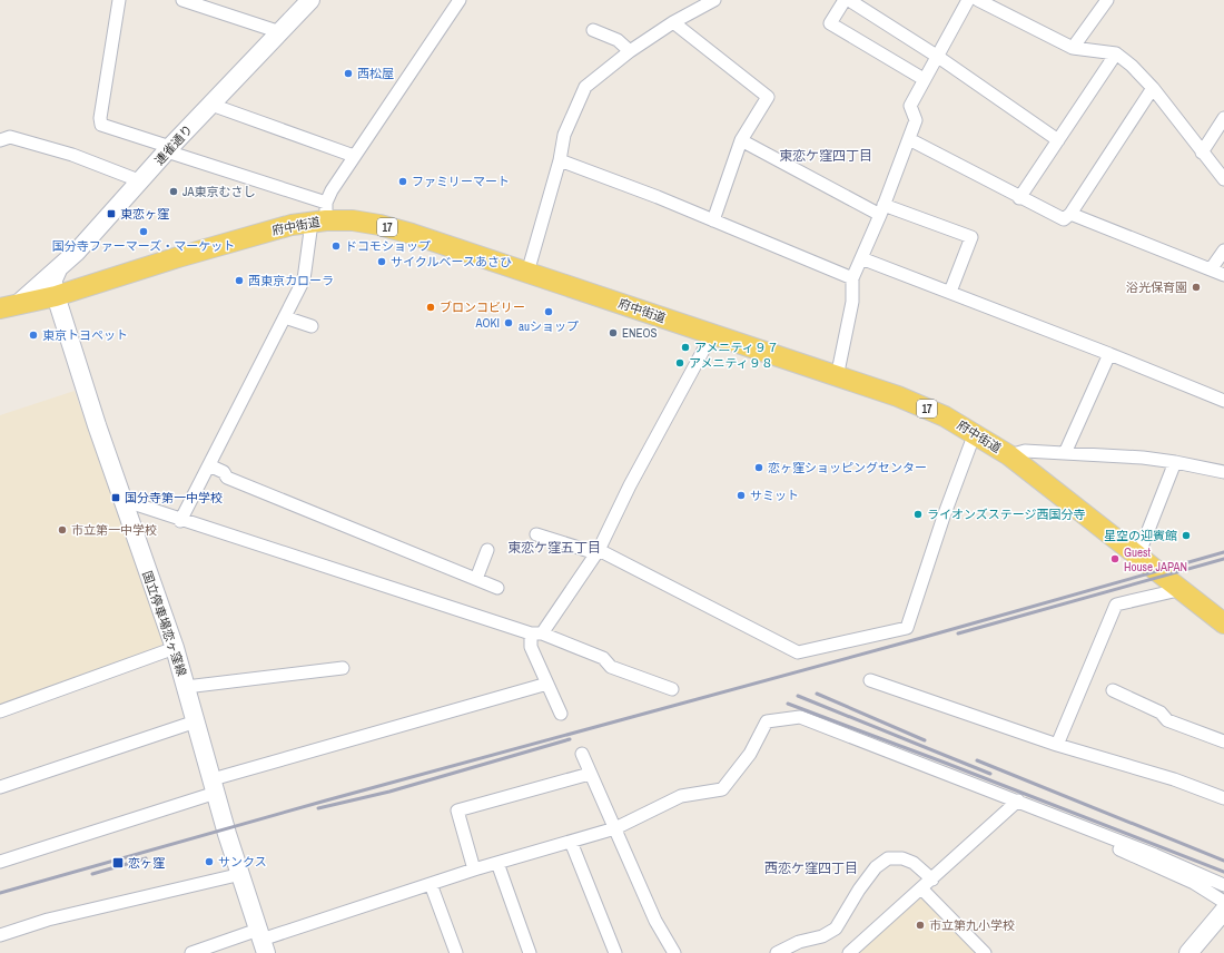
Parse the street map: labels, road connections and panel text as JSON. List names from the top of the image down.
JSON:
{
  "streets": {
    "main road": [
      "連雀通り",
      "府中街道",
      "17",
      "国立停車場恋ヶ窪線"
    ]
  },
  "crossings": [
    ["連雀通り", "府中街道"],
    ["府中街道", "国立停車場恋ヶ窪線"]
  ],
  "districts": ["東恋ケ窪四丁目", "東恋ケ窪五丁目", "西恋ケ窪四丁目"],
  "places": {
    "other": [
      "西松屋",
      "ファミリーマート",
      "JA東京むさし",
      "国分寺ファーマーズ・マーケット",
      "ドコモショップ",
      "サイクルベースあさひ",
      "西東京カローラ",
      "浴光保育園",
      "ブロンコビリー",
      "auショップ",
      "AOKI",
      "ENEOS",
      "東京トヨペット",
      "アメニティ９７",
      "アメニティ９８",
      "恋ヶ窪ショッピングセンター",
      "サミット",
      "ライオンズステージ西国分寺",
      "市立第一中学校",
      "星空の迎賓館",
      "Guest House JAPAN",
      "サンクス",
      "市立第九小学校"
    ],
    "transit": ["東恋ヶ窪", "国分寺第一中学校", "恋ヶ窪"]
  }
}
